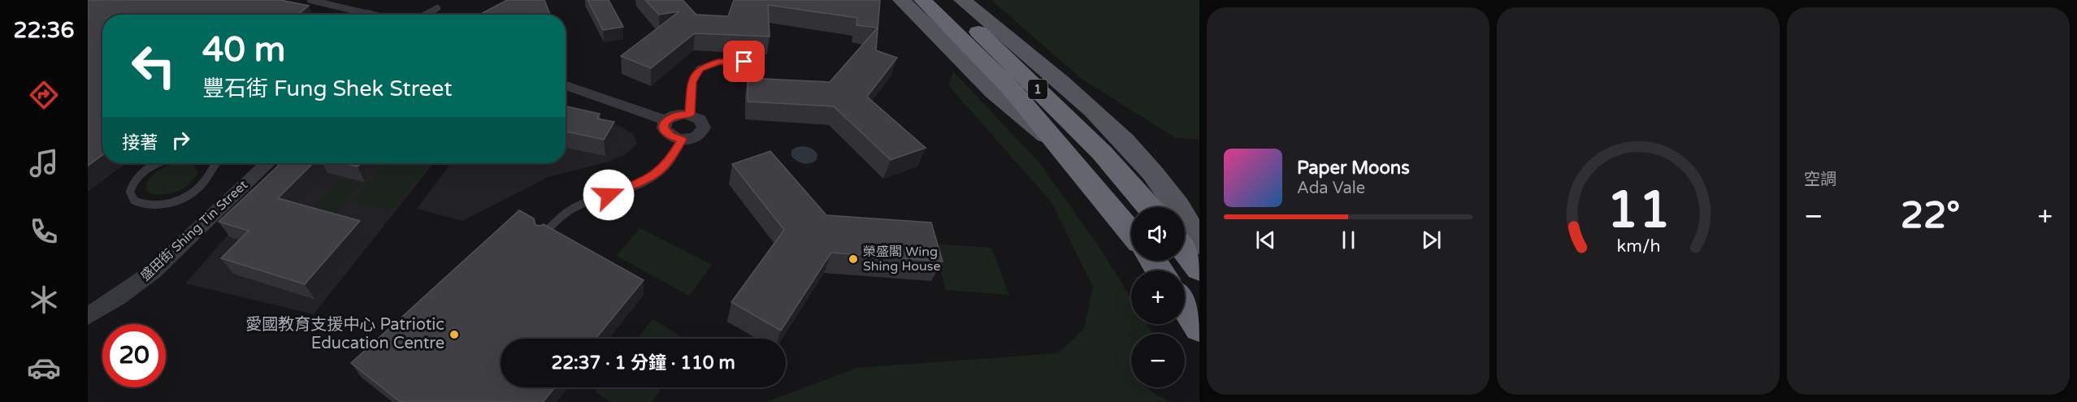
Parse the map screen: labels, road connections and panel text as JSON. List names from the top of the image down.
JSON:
{
  "streets": {
    "highway": ["1"],
    "street": ["盛田街 Shing Tin Street"]
  },
  "places": ["榮盛閣 Wing Shing House", "愛國教育支援中心 Patriotic Education Centre"],
  "page": {
    "tabs": "22:36",
    "tile": "空調",
    "turn": ["40 m", "豐石街 Fung Shek Street"],
    "then": "接著",
    "song": ["Paper Moons", "Ada Vale"],
    "heat": ["−", "22°", "+"],
    "map_buttons": ["+", "−"],
    "limit": "20",
    "trip": "22:37 · 1 分鐘 · 110 m",
    "gauge": ["11", "km/h"]
  }
}
